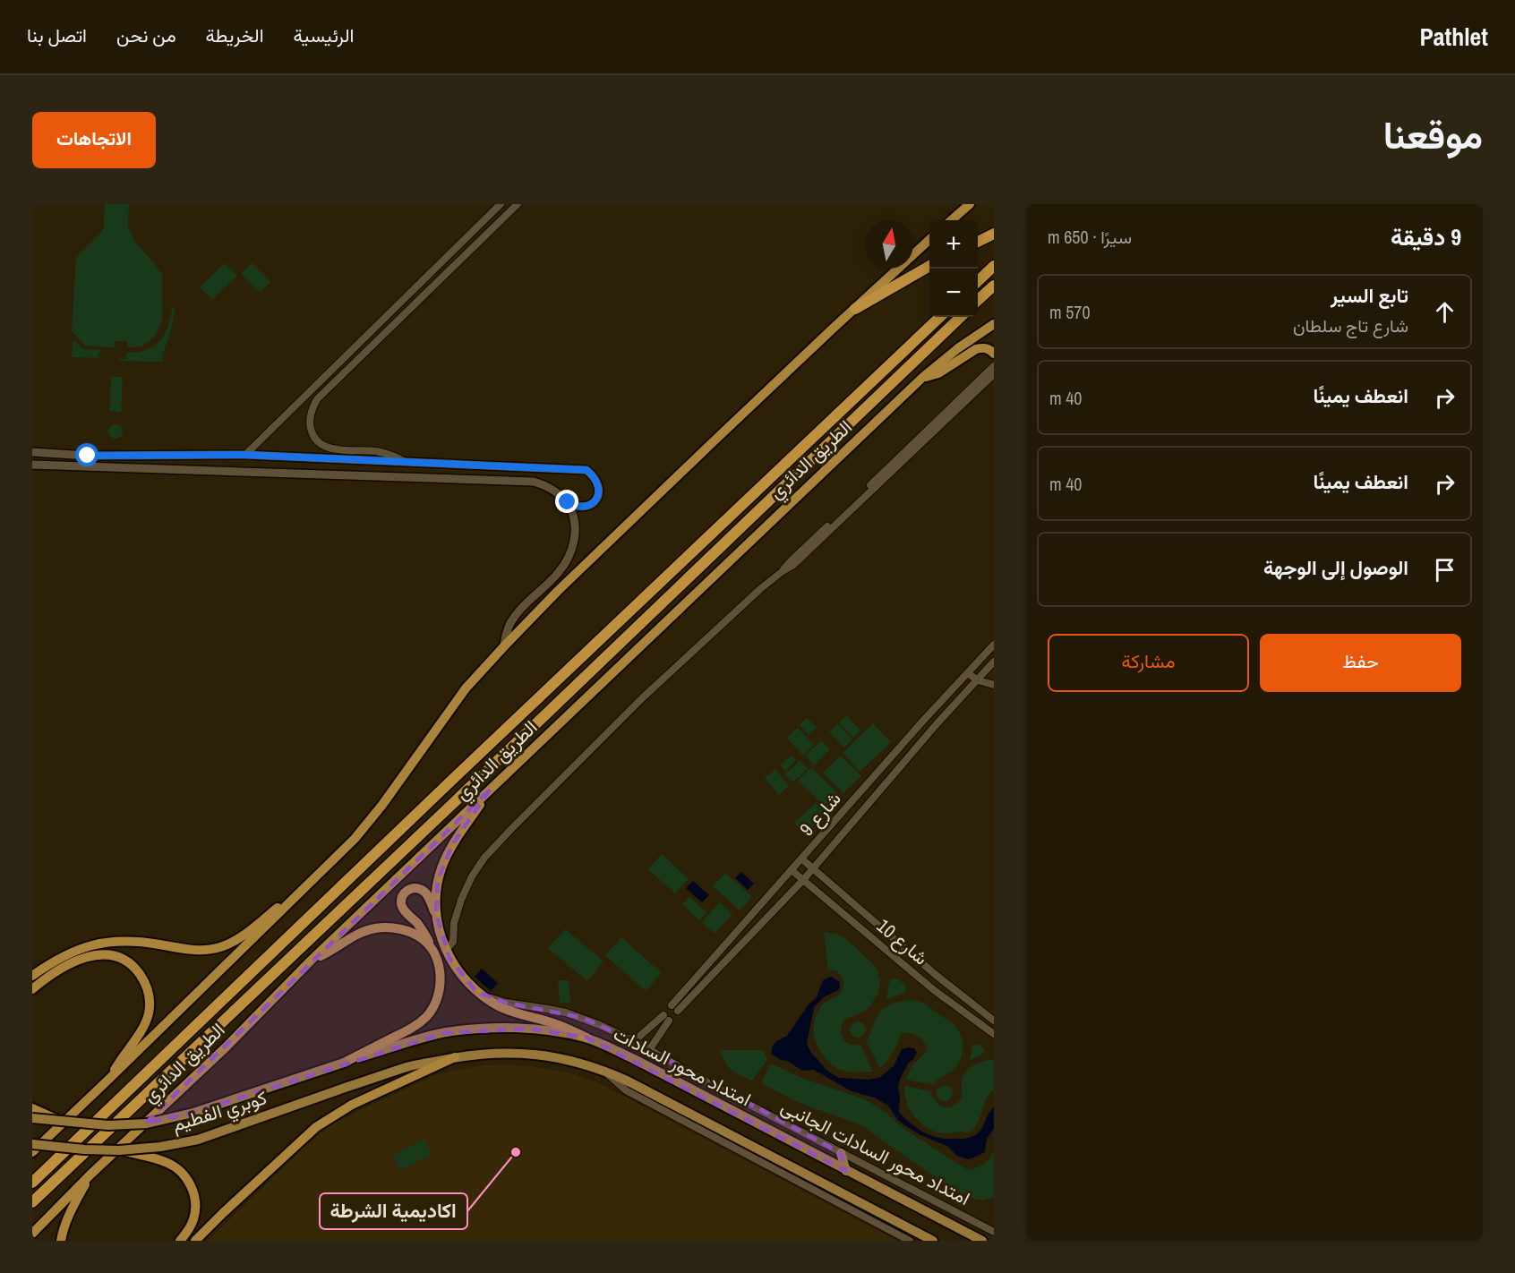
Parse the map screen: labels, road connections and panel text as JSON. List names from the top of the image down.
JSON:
{
  "streets": {
    "highway": ["الطريق الدائري"],
    "main road": ["امتداد محور السادات", "كوبري الفطيم"],
    "street": ["شارع 9", "شارع 10", "امتداد محور السادات الجانبى"]
  },
  "crossings": [
    ["شارع 9", "شارع 10"],
    ["امتداد محور السادات", "كوبري الفطيم"]
  ],
  "places": ["اكاديمية الشرطة"],
  "north": "top",
  "page": {
    "header": "Pathlet",
    "nav": [
      "الرئيسية",
      "الخريطة",
      "من نحن",
      "اتصل بنا"
    ],
    "title": "موقعنا",
    "buttons": [
      "الاتجاهات",
      ["حفظ", "مشاركة"]
    ],
    "heading": ["9 دقيقة", "سيرًا · 650 m"],
    "map_buttons": ["+", "−"],
    "list": [
      ["تابع السير", "شارع تاج سلطان", "570 m"],
      ["انعطف يمينًا", "40 m"],
      ["انعطف يمينًا", "40 m"],
      "الوصول إلى الوجهة"
    ]
  }
}
